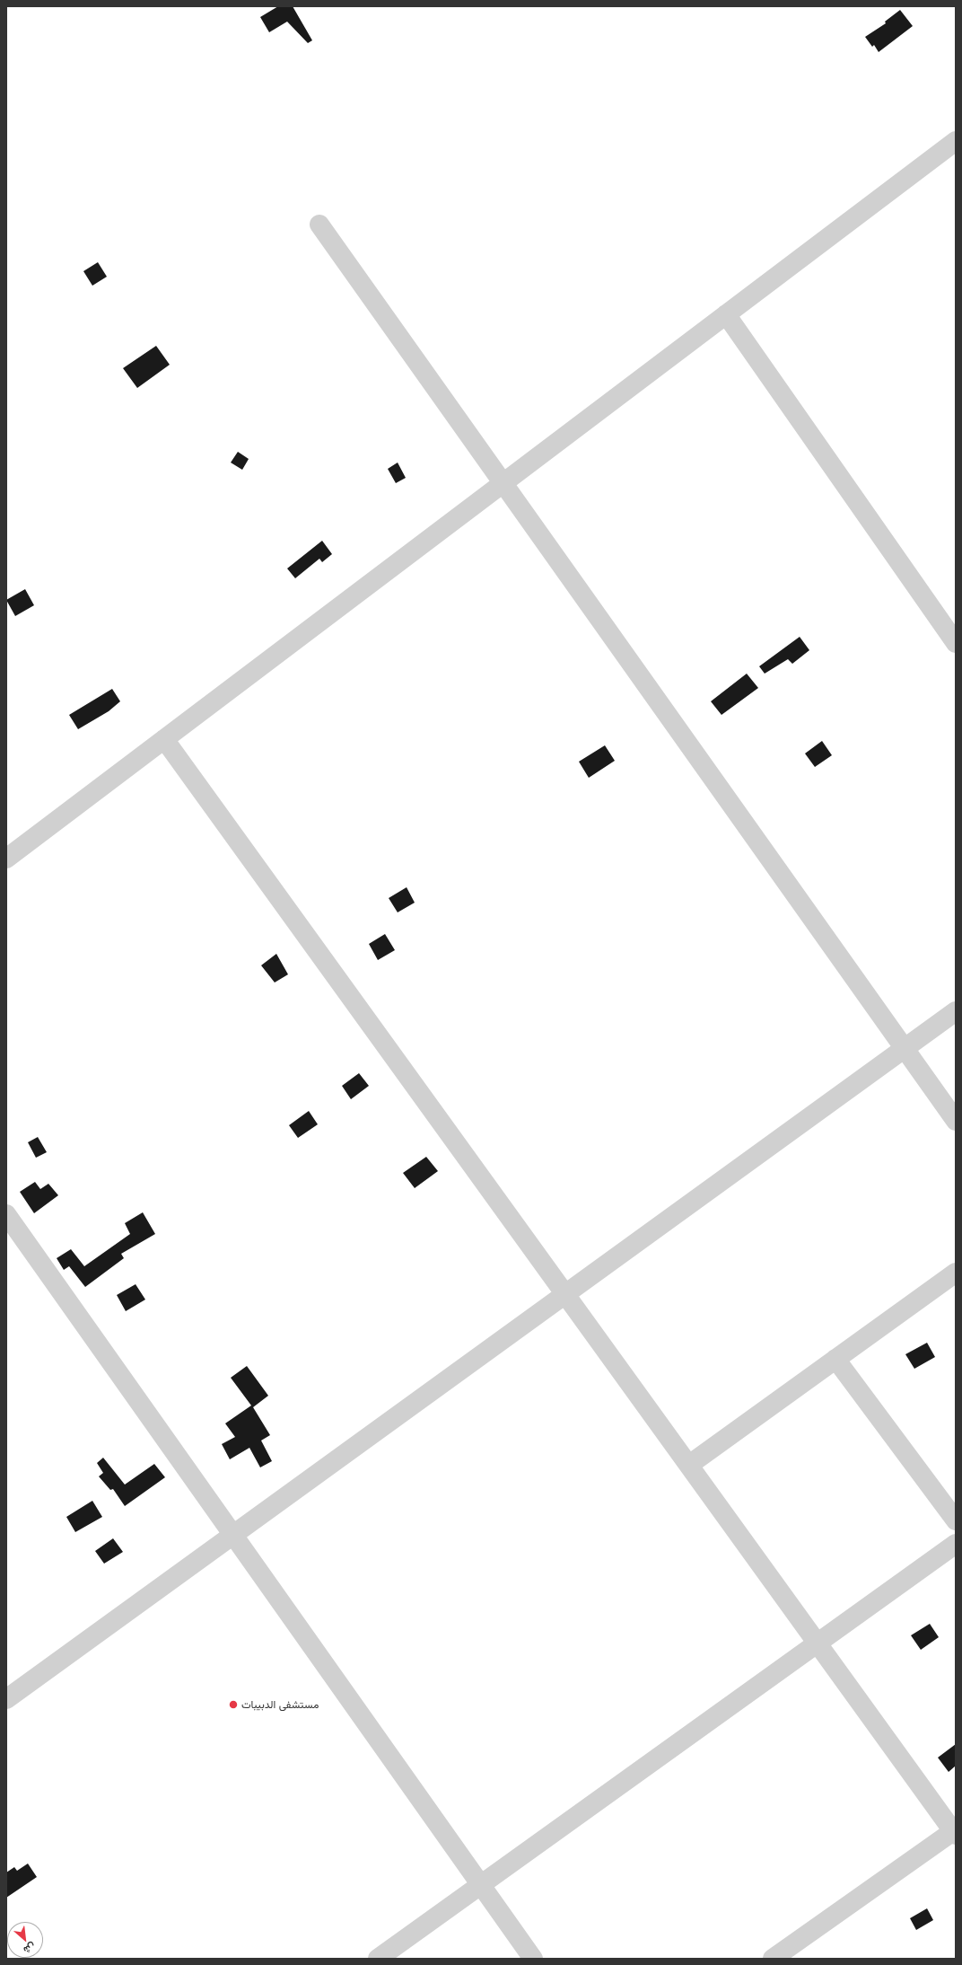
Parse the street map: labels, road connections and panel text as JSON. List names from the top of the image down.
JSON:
{
  "places": ["مستشفى الدبيبات"],
  "north": "bottom right"
}
